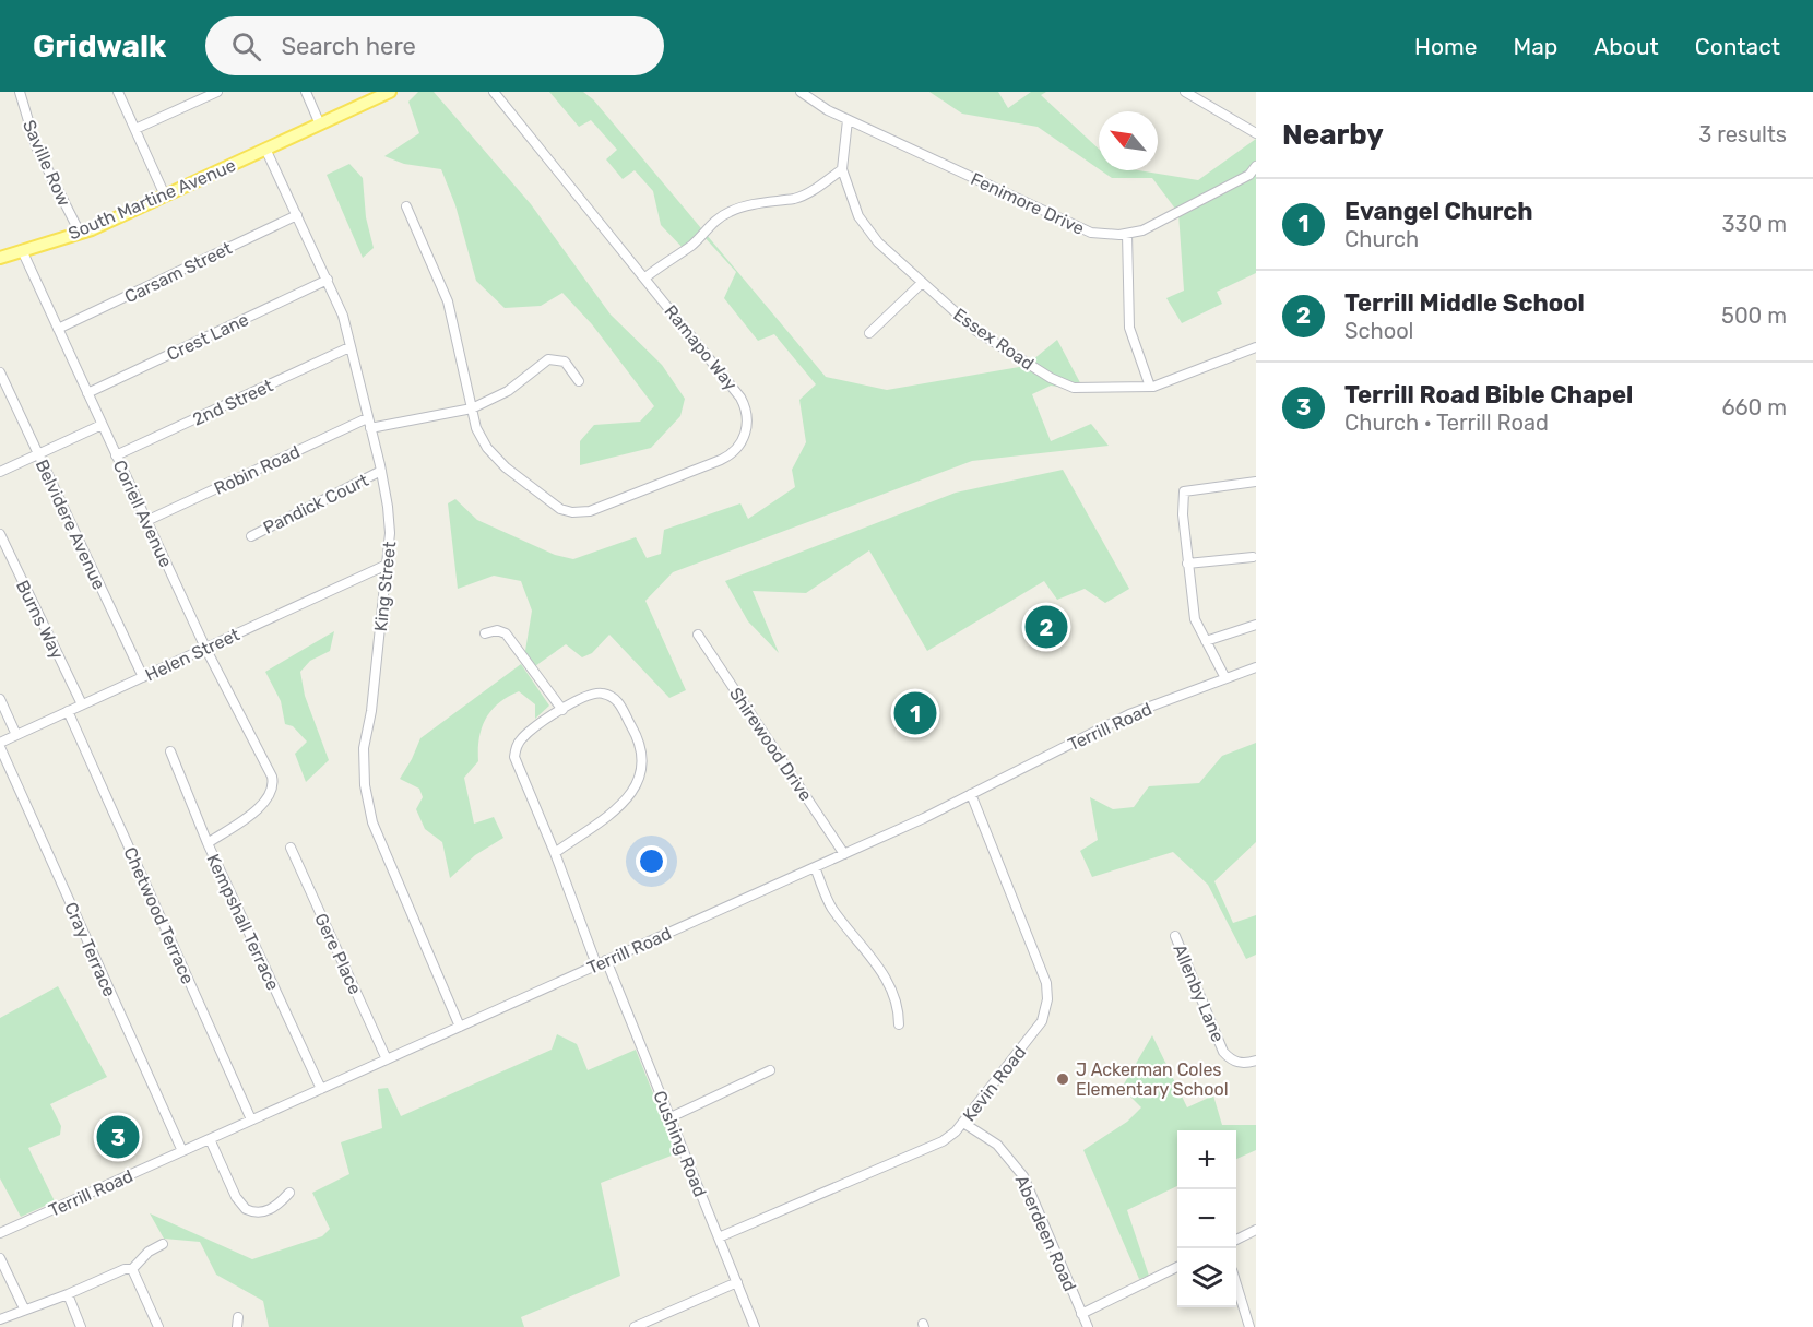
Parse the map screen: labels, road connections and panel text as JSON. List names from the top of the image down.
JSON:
{
  "streets": {
    "main road": ["South Martine Avenue"],
    "street": [
      "Saville Row",
      "Fenimore Drive",
      "Carsam Street",
      "Crest Lane",
      "Essex Road",
      "Ramapo Way",
      "2nd Street",
      "Robin Road",
      "Pandick Court",
      "Coriell Avenue",
      "Belvidere Avenue",
      "King Street",
      "Burns Way",
      "Helen Street",
      "Terrill Road",
      "Shirewood Drive",
      "Chetwood Terrace",
      "Kempshall Terrace",
      "Cray Terrace",
      "Gere Place",
      "Allenby Lane",
      "Kevin Road",
      "Cushing Road",
      "Aberdeen Road"
    ]
  },
  "crossings": [
    ["Saville Row", "South Martine Avenue"],
    ["South Martine Avenue", "Coriell Avenue"],
    ["South Martine Avenue", "King Street"],
    ["Fenimore Drive", "Essex Road"],
    ["Carsam Street", "Coriell Avenue"],
    ["Carsam Street", "King Street"],
    ["Crest Lane", "Coriell Avenue"],
    ["Crest Lane", "King Street"],
    ["2nd Street", "Coriell Avenue"],
    ["2nd Street", "King Street"],
    ["Robin Road", "Coriell Avenue"],
    ["Robin Road", "King Street"],
    ["Pandick Court", "King Street"],
    ["Coriell Avenue", "Helen Street"],
    ["Coriell Avenue", "Kempshall Terrace"],
    ["Belvidere Avenue", "Helen Street"],
    ["King Street", "Helen Street"],
    ["King Street", "Terrill Road"],
    ["Burns Way", "Helen Street"],
    ["Helen Street", "Chetwood Terrace"],
    ["Helen Street", "Cray Terrace"],
    ["Terrill Road", "Shirewood Drive"],
    ["Terrill Road", "Chetwood Terrace"],
    ["Terrill Road", "Kempshall Terrace"],
    ["Terrill Road", "Cray Terrace"],
    ["Terrill Road", "Gere Place"],
    ["Terrill Road", "Kevin Road"],
    ["Terrill Road", "Cushing Road"],
    ["Kevin Road", "Cushing Road"],
    ["Kevin Road", "Aberdeen Road"]
  ],
  "places": ["J Ackerman Coles Elementary School"],
  "north": "top left",
  "page": {
    "header": "Gridwalk",
    "search": "Search here",
    "nav": [
      "Home",
      "Map",
      "About",
      "Contact"
    ],
    "heading": ["Nearby", "3 results"],
    "list": [
      {
        "mark": "1",
        "name": "Evangel Church",
        "note": "Church",
        "value": "330 m"
      },
      {
        "mark": "2",
        "name": "Terrill Middle School",
        "note": "School",
        "value": "500 m"
      },
      {
        "mark": "3",
        "name": "Terrill Road Bible Chapel",
        "note": "Church · Terrill Road",
        "value": "660 m"
      }
    ],
    "pins": ["2", "1", "3"],
    "map_buttons": ["+", "−"]
  }
}
